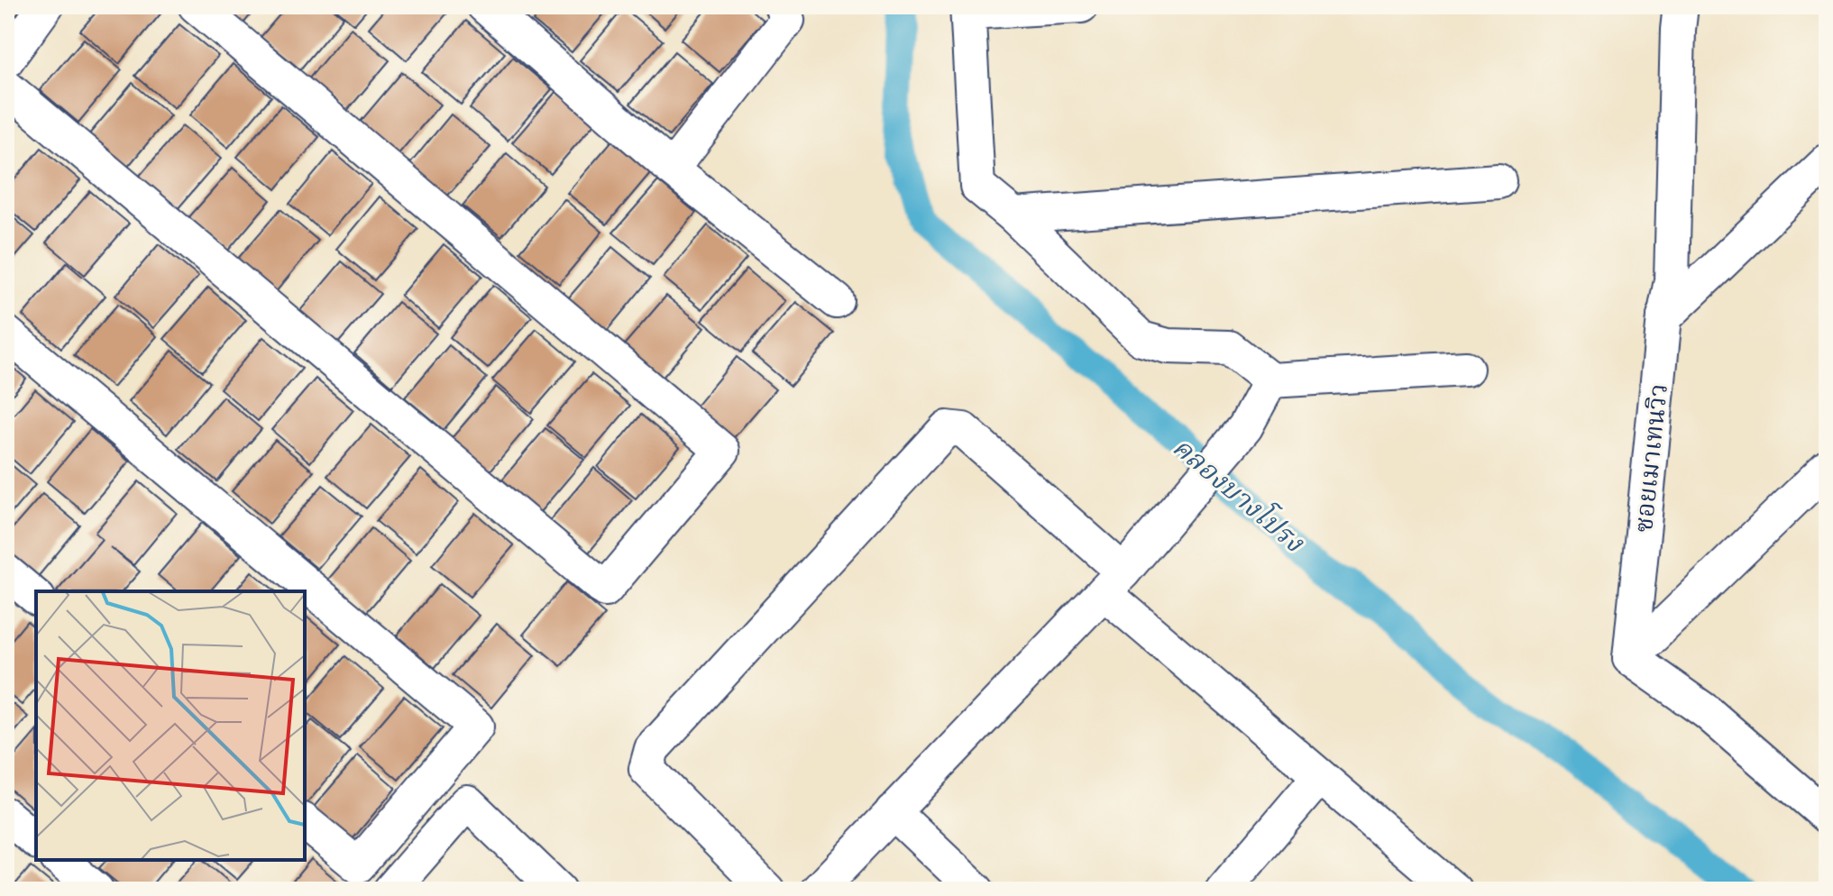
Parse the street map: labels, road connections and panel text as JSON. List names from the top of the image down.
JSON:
{
  "streets": {
    "street": ["ซอยเมาเทนวิว"]
  },
  "water": ["คลองบางโปรง"]
}
